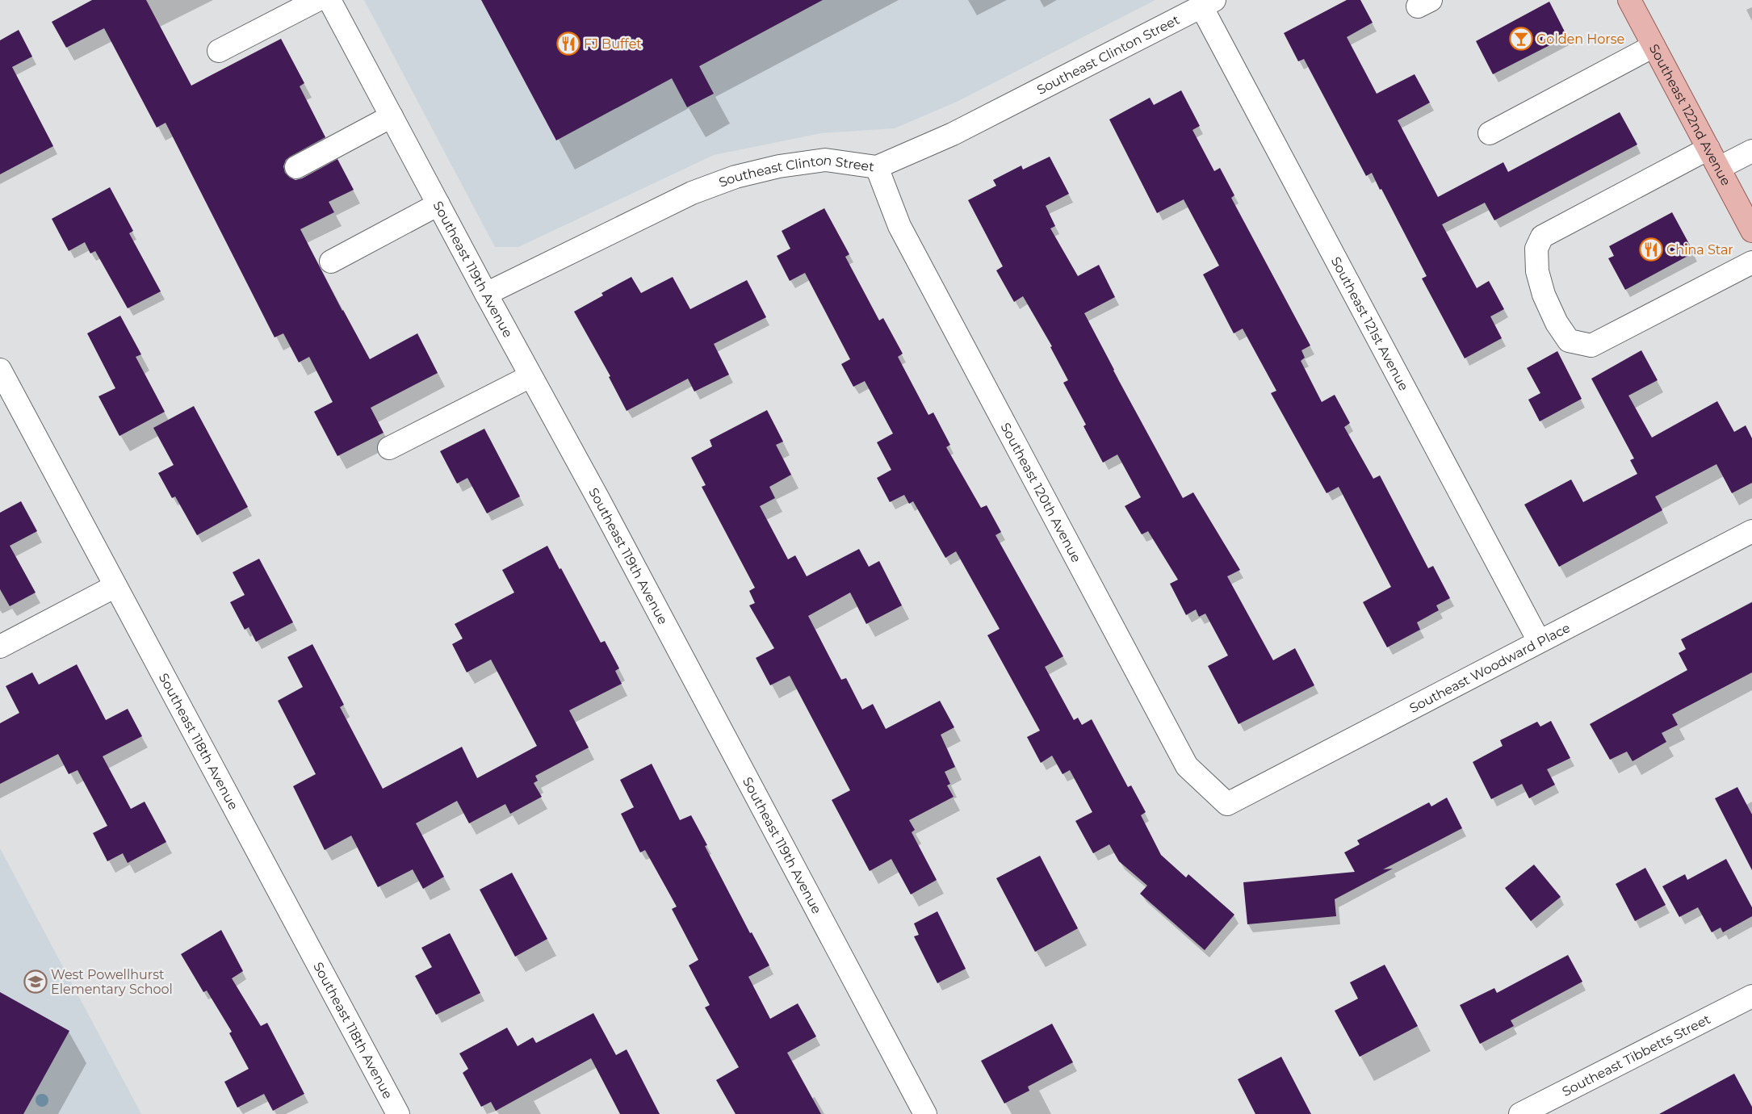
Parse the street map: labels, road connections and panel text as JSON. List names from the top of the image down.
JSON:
{
  "streets": {
    "main road": ["Southeast 122nd Avenue"],
    "street": [
      "Southeast Clinton Street",
      "Southeast 119th Avenue",
      "Southeast 121st Avenue",
      "Southeast 120th Avenue",
      "Southeast Woodward Place",
      "Southeast 118th Avenue",
      "Southeast Tibbetts Street"
    ]
  },
  "crossings": [
    ["Southeast Clinton Street", "Southeast 119th Avenue"],
    ["Southeast Clinton Street", "Southeast 121st Avenue"],
    ["Southeast Clinton Street", "Southeast 120th Avenue"],
    ["Southeast 121st Avenue", "Southeast Woodward Place"],
    ["Southeast 120th Avenue", "Southeast Woodward Place"]
  ],
  "places": {
    "bar": ["Golden Horse"],
    "restaurant": ["FJ Buffet", "China Star"],
    "school or university": ["West Powellhurst Elementary School"]
  }
}
